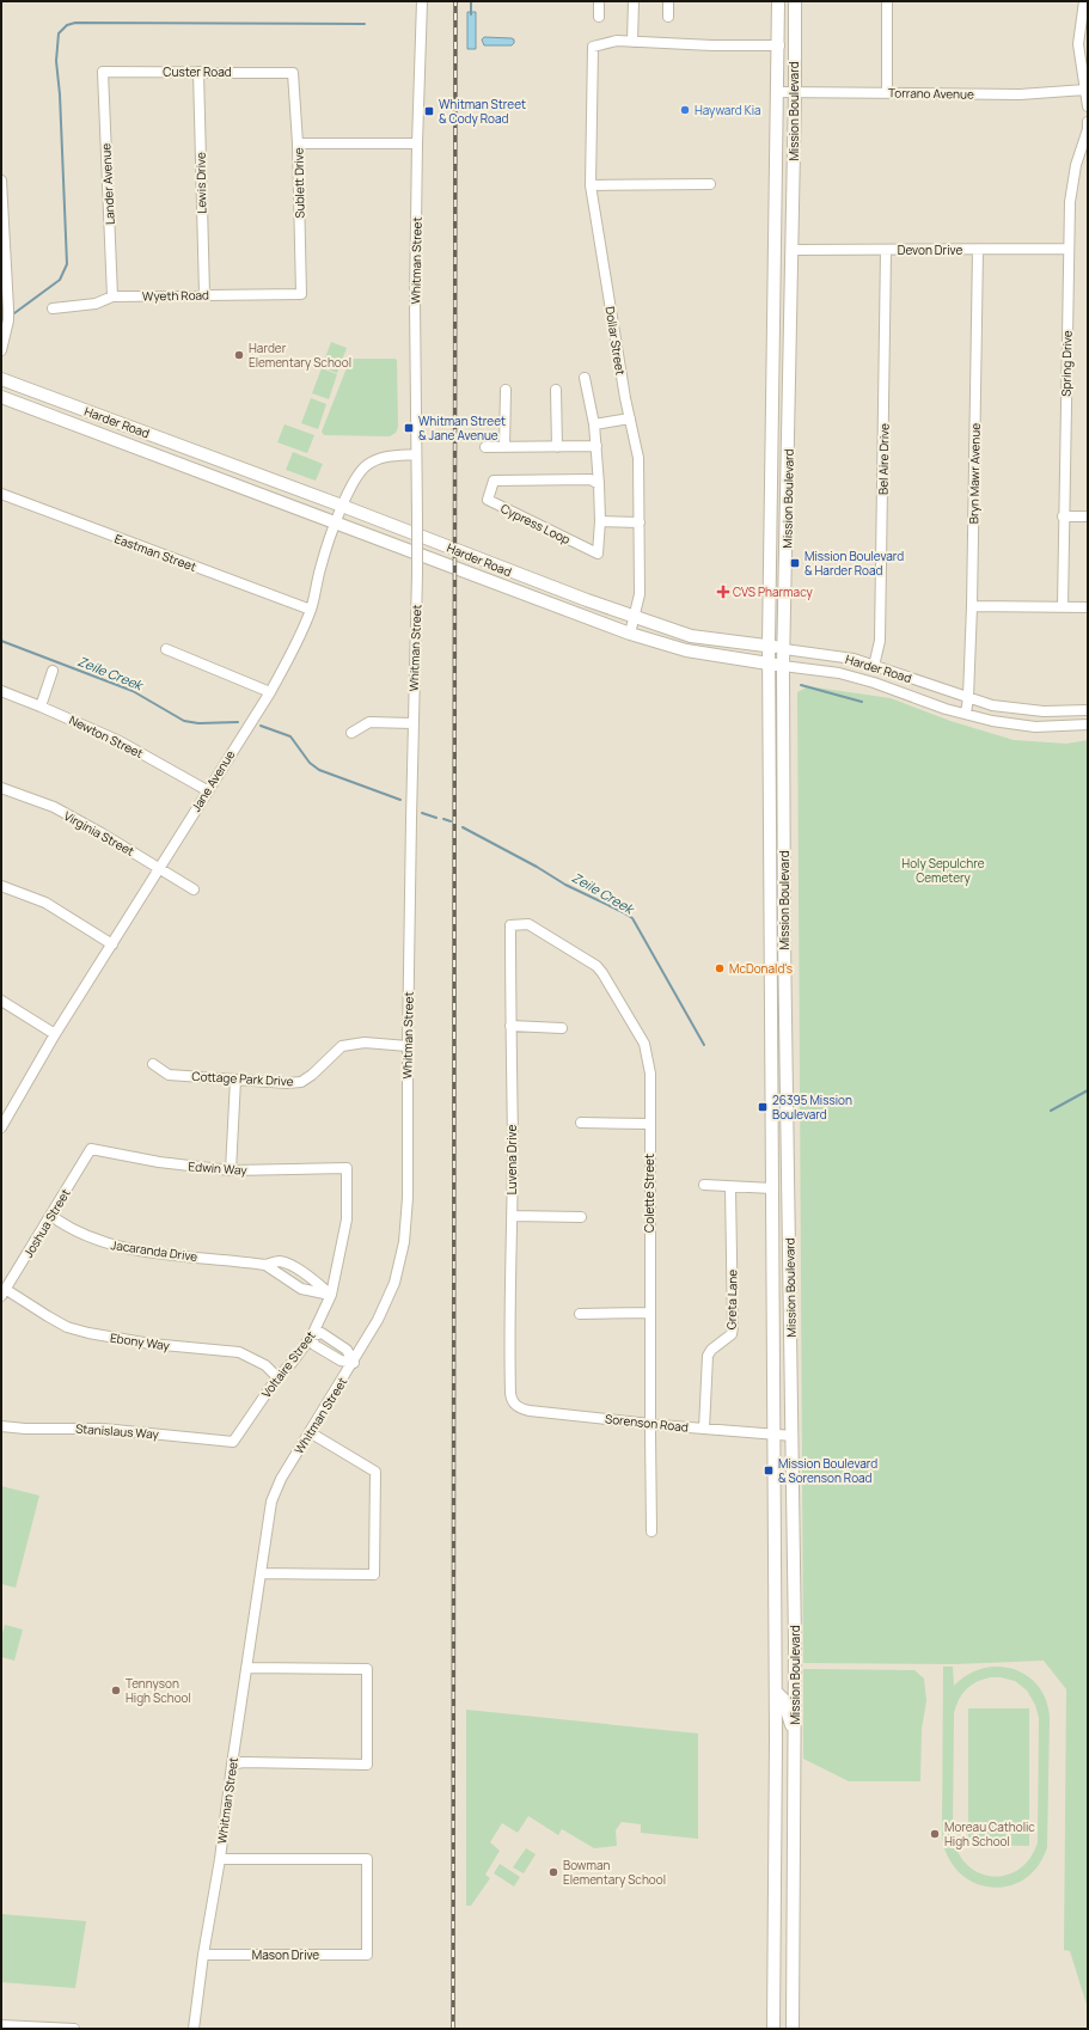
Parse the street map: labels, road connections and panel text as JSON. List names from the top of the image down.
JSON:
{
  "streets": {
    "main road": ["Mission Boulevard", "Harder Road"],
    "street": [
      "Custer Road",
      "Torrano Avenue",
      "Lewis Drive",
      "Sublett Drive",
      "Lander Avenue",
      "Devon Drive",
      "Whitman Street",
      "Wyeth Road",
      "Dollar Street",
      "Spring Drive",
      "Bel Aire Drive",
      "Bryn Mawr Avenue",
      "Cypress Loop",
      "Eastman Street",
      "Newton Street",
      "Jane Avenue",
      "Virginia Street",
      "Cottage Park Drive",
      "Luvena Drive",
      "Edwin Way",
      "Colette Street",
      "Joshua Street",
      "Jacaranda Drive",
      "Greta Lane",
      "Ebony Way",
      "Voltaire Street",
      "Sorenson Road",
      "Stanislaus Way",
      "Mason Drive"
    ]
  },
  "crossings": [
    ["Custer Road", "Lewis Drive"],
    ["Custer Road", "Sublett Drive"],
    ["Custer Road", "Lander Avenue"],
    ["Torrano Avenue", "Mission Boulevard"],
    ["Mission Boulevard", "Devon Drive"],
    ["Mission Boulevard", "Harder Road"],
    ["Mission Boulevard", "Sorenson Road"],
    ["Lewis Drive", "Wyeth Road"],
    ["Sublett Drive", "Wyeth Road"],
    ["Lander Avenue", "Wyeth Road"],
    ["Devon Drive", "Spring Drive"],
    ["Devon Drive", "Bel Aire Drive"],
    ["Devon Drive", "Bryn Mawr Avenue"],
    ["Whitman Street", "Jane Avenue"],
    ["Whitman Street", "Cottage Park Drive"],
    ["Whitman Street", "Mason Drive"],
    ["Dollar Street", "Harder Road"],
    ["Harder Road", "Bel Aire Drive"],
    ["Harder Road", "Bryn Mawr Avenue"],
    ["Harder Road", "Jane Avenue"],
    ["Eastman Street", "Jane Avenue"],
    ["Newton Street", "Jane Avenue"],
    ["Jane Avenue", "Virginia Street"],
    ["Luvena Drive", "Colette Street"],
    ["Luvena Drive", "Sorenson Road"],
    ["Edwin Way", "Joshua Street"],
    ["Edwin Way", "Voltaire Street"],
    ["Colette Street", "Sorenson Road"],
    ["Joshua Street", "Jacaranda Drive"],
    ["Joshua Street", "Ebony Way"],
    ["Jacaranda Drive", "Voltaire Street"],
    ["Greta Lane", "Sorenson Road"],
    ["Ebony Way", "Voltaire Street"],
    ["Voltaire Street", "Stanislaus Way"]
  ],
  "water": ["Zeile Creek"],
  "parks": ["Holy Sepulchre Cemetery"],
  "places": {
    "other": [
      "Hayward Kia",
      "Harder Elementary School",
      "McDonald's",
      "Tennyson High School",
      "Moreau Catholic High School",
      "Bowman Elementary School"
    ],
    "transit": [
      "Whitman Street & Cody Road",
      "Whitman Street & Jane Avenue",
      "Mission Boulevard & Harder Road",
      "26395 Mission Boulevard",
      "Mission Boulevard & Sorenson Road"
    ],
    "health": ["CVS Pharmacy"]
  }
}
